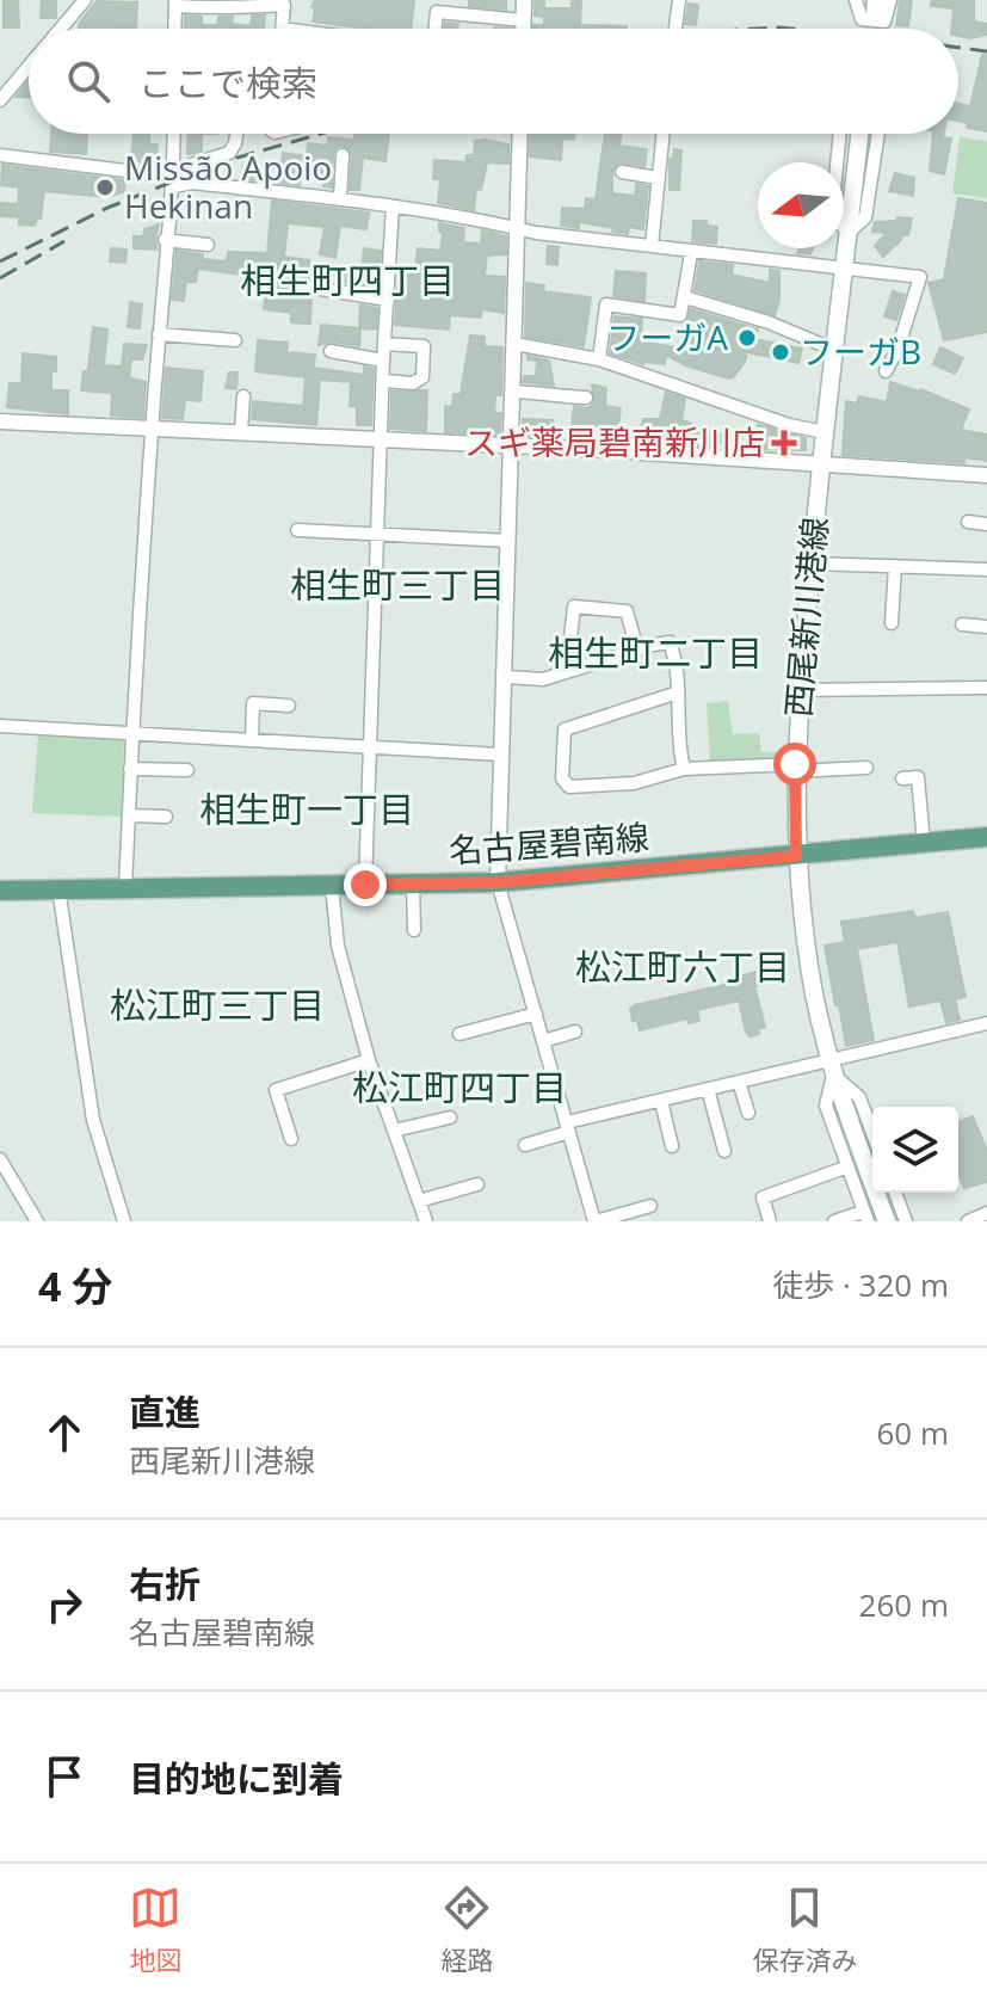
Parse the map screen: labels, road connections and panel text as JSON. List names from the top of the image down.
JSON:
{
  "streets": {
    "main road": ["西尾新川港線", "名古屋碧南線"]
  },
  "crossings": [
    ["西尾新川港線", "名古屋碧南線"]
  ],
  "districts": [
    "相生町四丁目",
    "相生町三丁目",
    "相生町二丁目",
    "相生町一丁目",
    "松江町六丁目",
    "松江町三丁目",
    "松江町四丁目"
  ],
  "places": {
    "other": ["Missão Apoio Hekinan", "フーガA", "フーガB"],
    "health": ["スギ薬局碧南新川店"]
  },
  "north": "left",
  "page": {
    "search": "ここで検索",
    "heading": ["4 分", "徒歩 · 320 m"],
    "list": [
      ["直進", "西尾新川港線", "60 m"],
      ["右折", "名古屋碧南線", "260 m"],
      "目的地に到着"
    ],
    "nav": ["地図", "経路", "保存済み"]
  }
}
